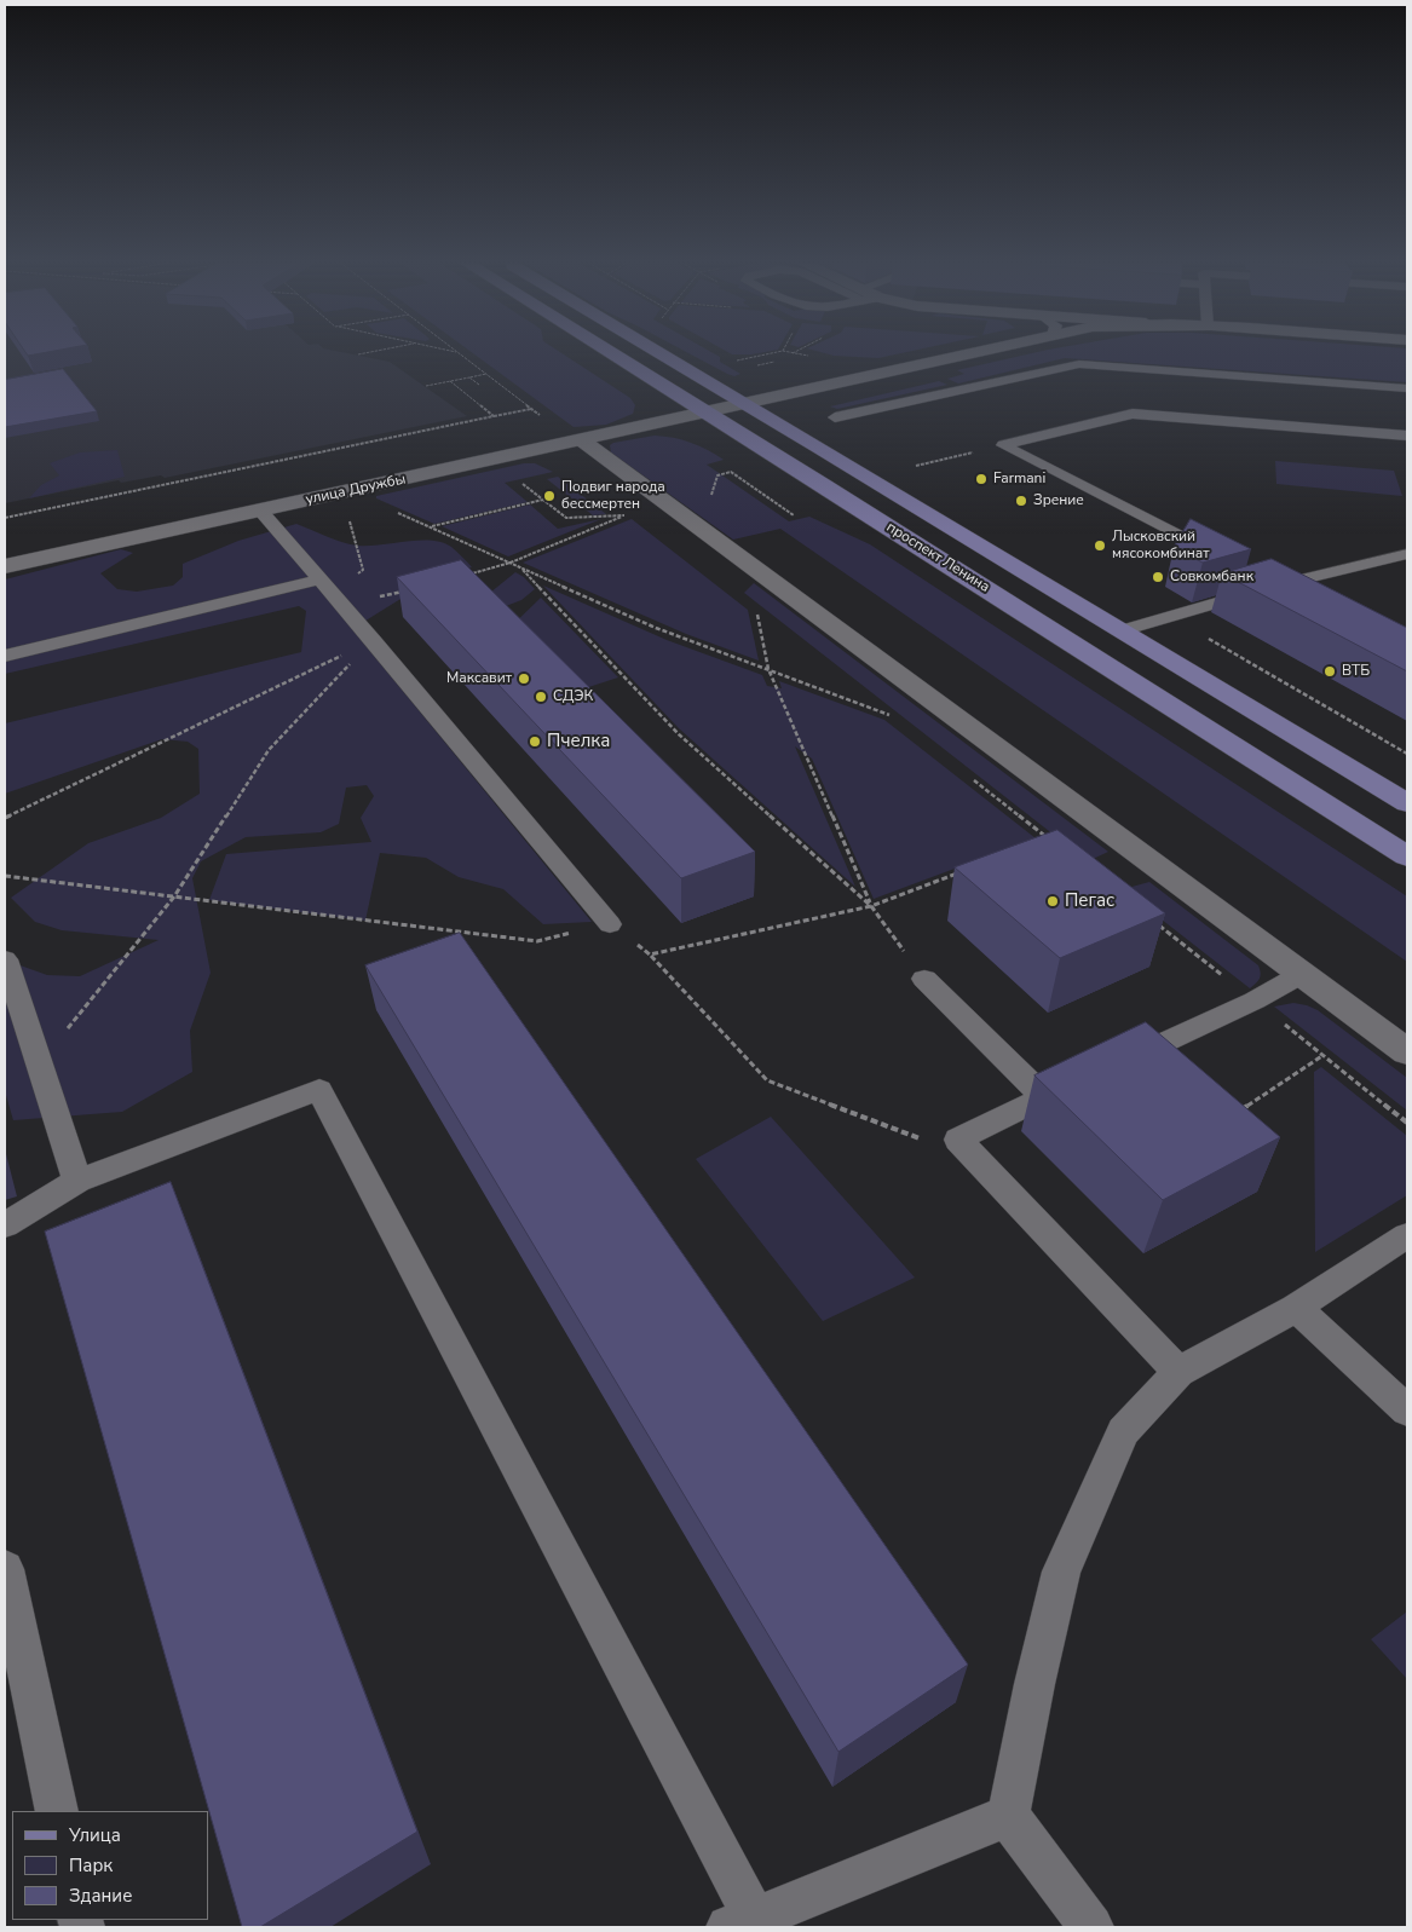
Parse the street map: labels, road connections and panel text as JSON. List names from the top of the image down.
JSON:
{
  "streets": {
    "main road": ["проспект Ленина"],
    "street": ["улица Дружбы"]
  },
  "crossings": [
    ["улица Дружбы", "проспект Ленина"]
  ],
  "places": [
    "Farmani",
    "Подвиг народа бессмертен",
    "Зрение",
    "Лысковский мясокомбинат",
    "Совкомбанк",
    "ВТБ",
    "Максавит",
    "СДЭК",
    "Пчелка",
    "Пегас"
  ],
  "legend": ["Улица", "Парк", "Здание"]
}
